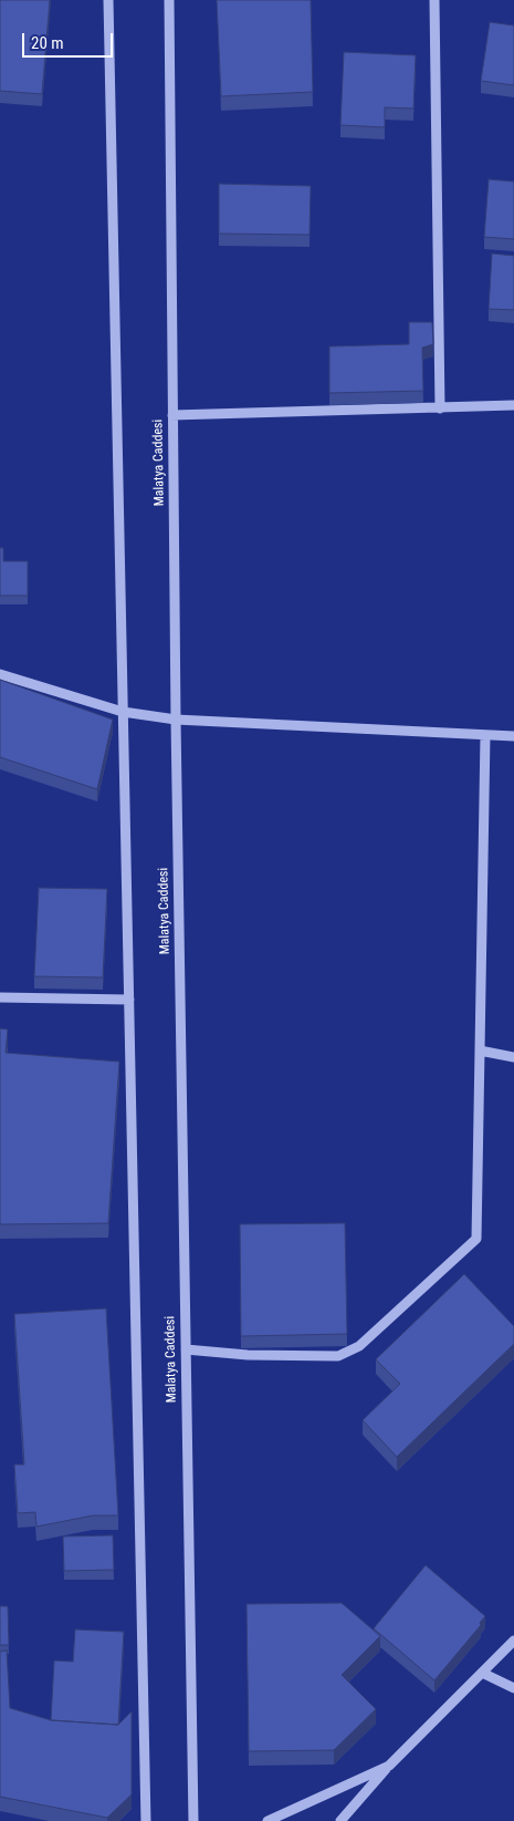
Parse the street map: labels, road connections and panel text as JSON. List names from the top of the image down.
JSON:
{
  "streets": {
    "street": ["Malatya Caddesi"]
  },
  "scale_bar": "20 m"
}
